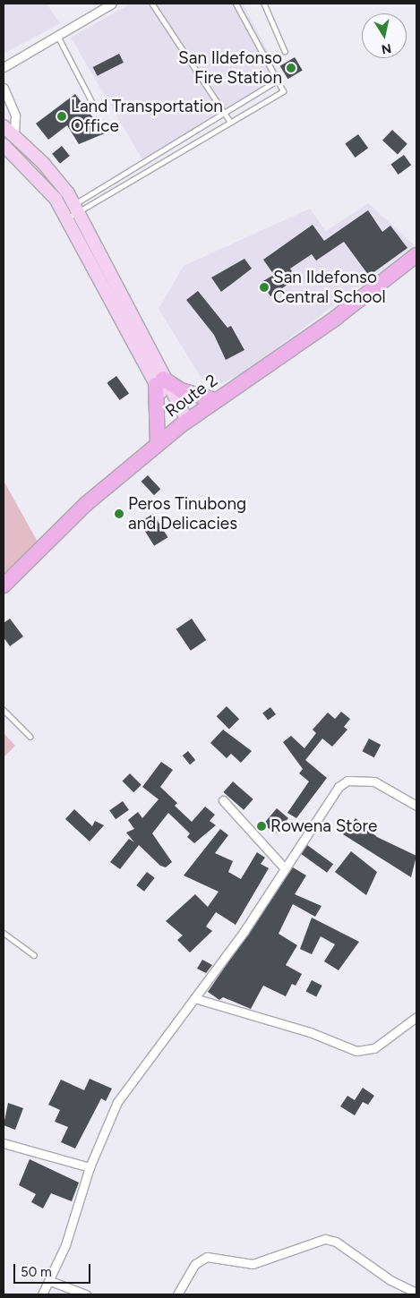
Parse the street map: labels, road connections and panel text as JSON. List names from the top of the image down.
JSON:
{
  "streets": {
    "highway": ["Route 2"]
  },
  "places": [
    "San Ildefonso Fire Station",
    "Land Transportation Office",
    "San Ildefonso Central School",
    "Peros Tinubong and Delicacies",
    "Rowena Store"
  ],
  "scale_bar": "50 m",
  "north": "bottom"
}
